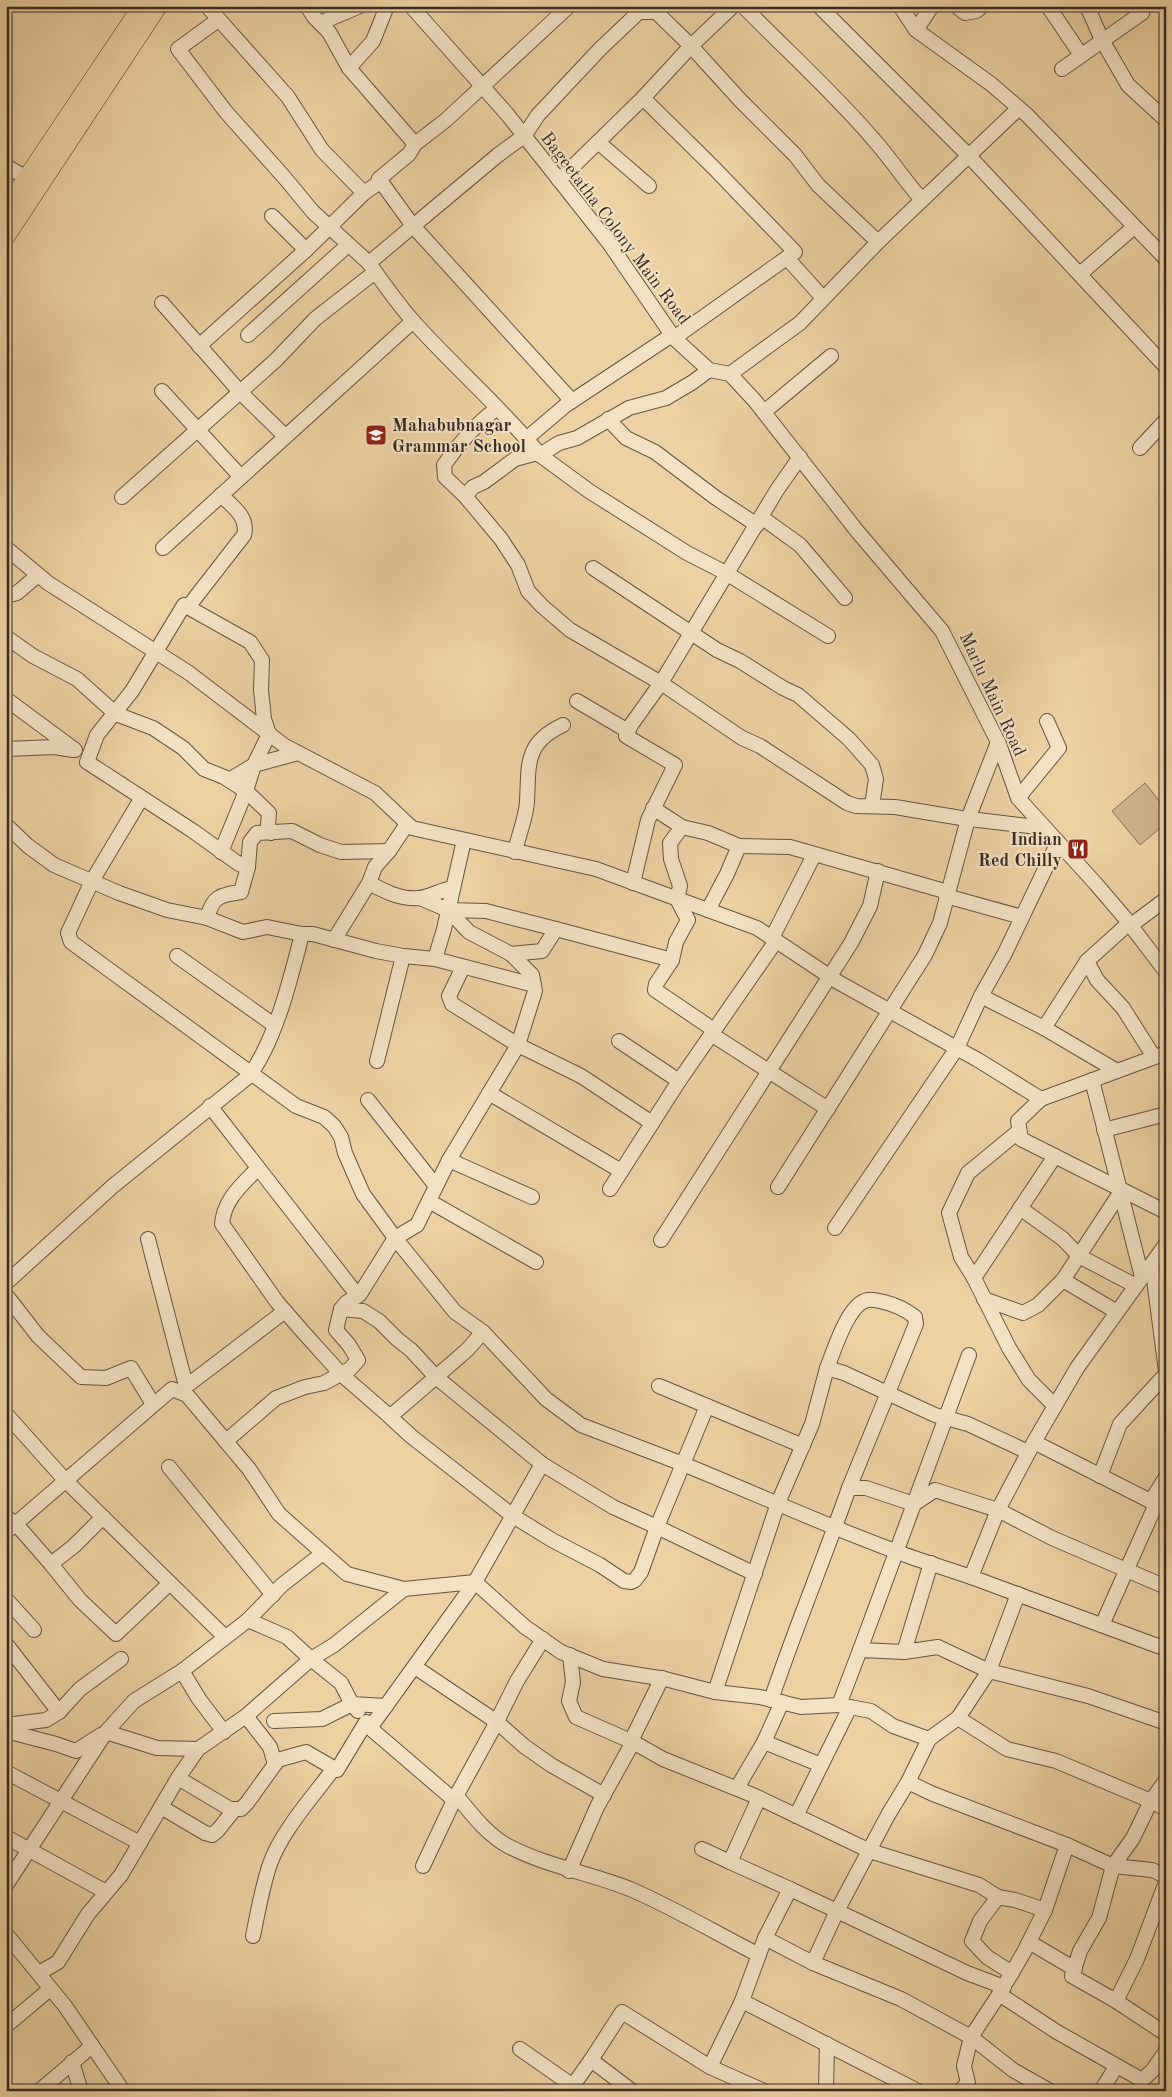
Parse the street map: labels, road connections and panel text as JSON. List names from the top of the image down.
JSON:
{
  "streets": {
    "street": ["Bageetatha Colony Main Road", "Marlu Main Road"]
  },
  "places": {
    "school or university": ["Mahabubnagar Grammar School"],
    "restaurant": ["Indian Red Chilly"]
  }
}
